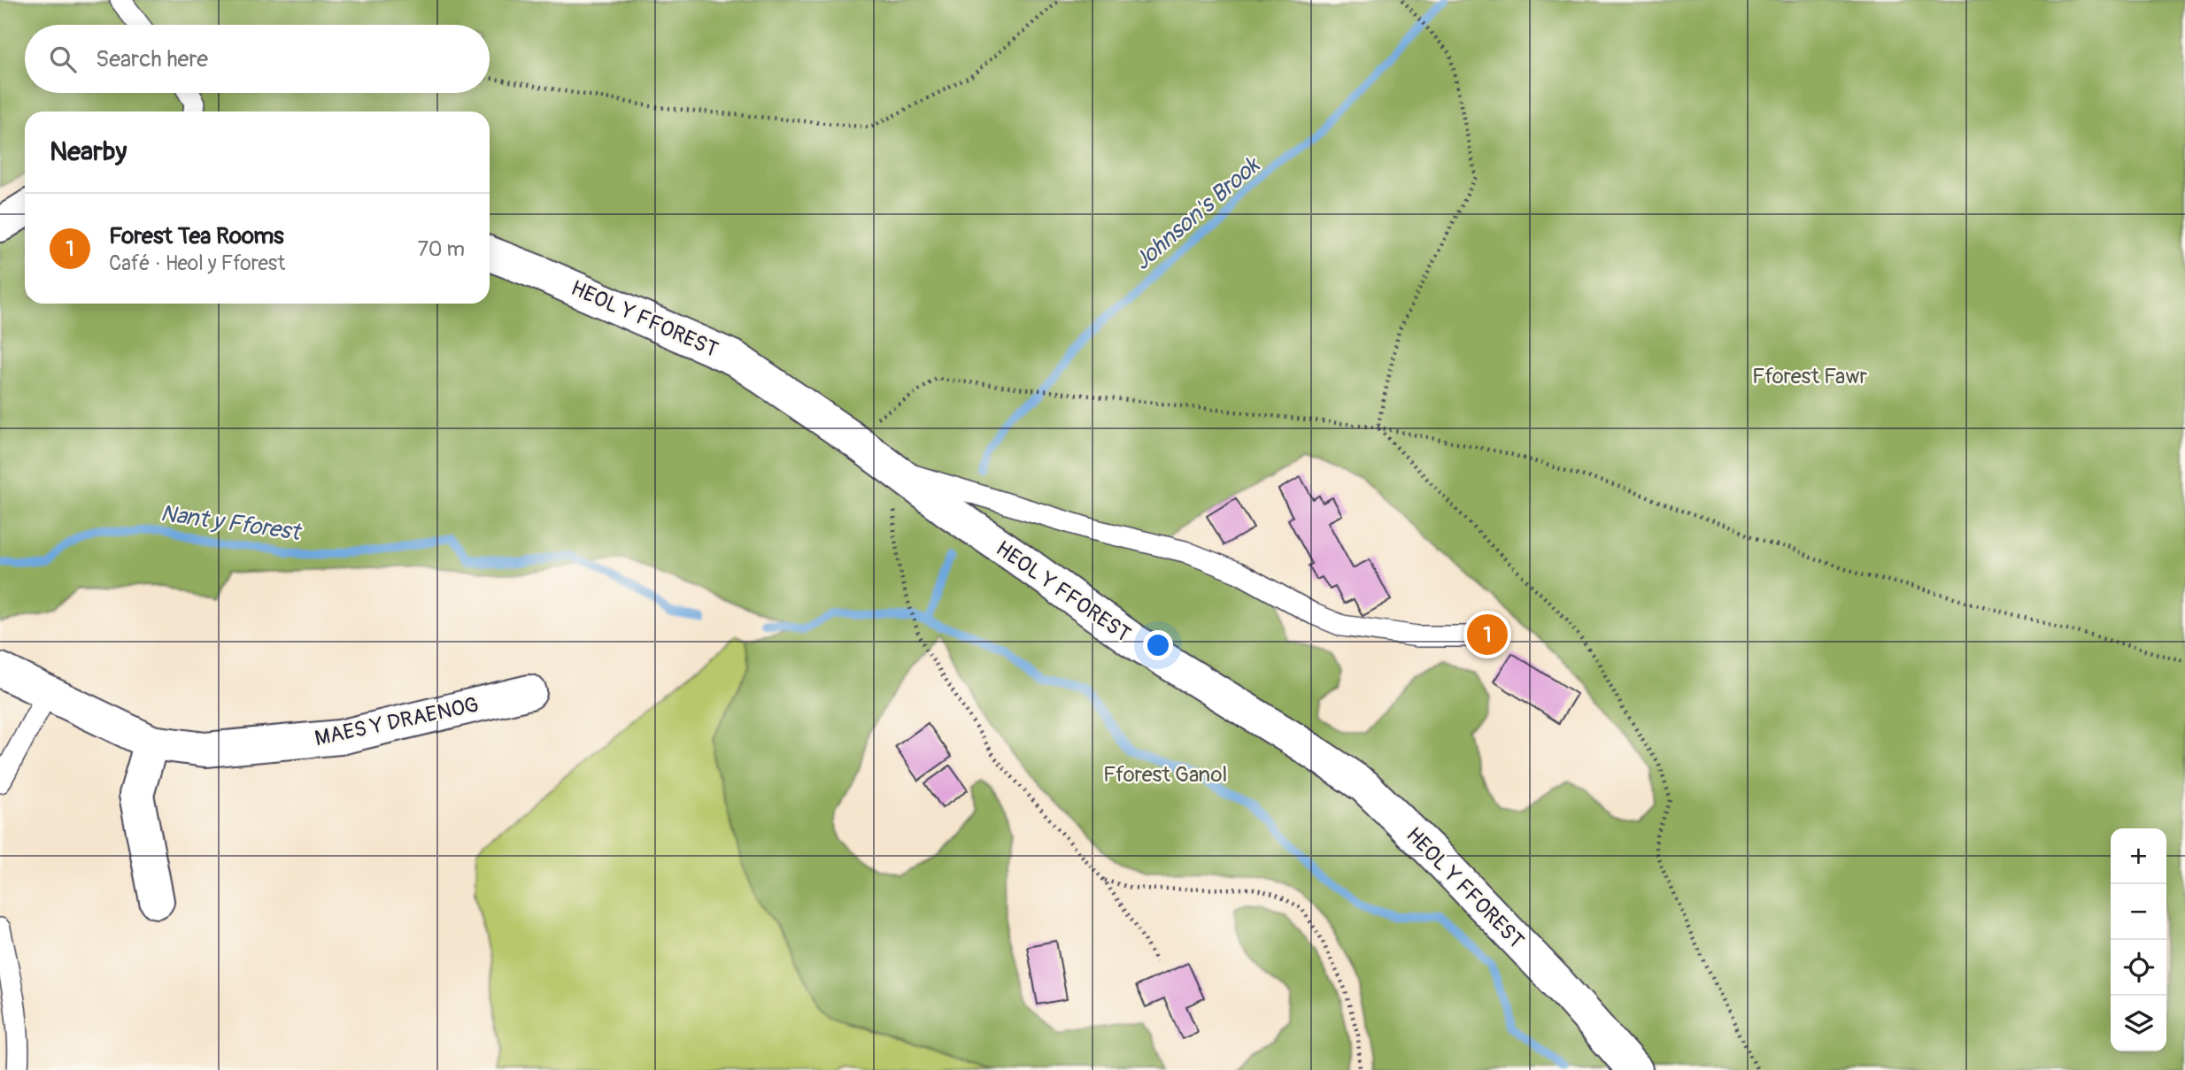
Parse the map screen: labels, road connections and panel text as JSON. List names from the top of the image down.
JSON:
{
  "streets": {
    "street": ["HEOL Y FFOREST", "MAES Y DRAENOG"]
  },
  "water": ["Johnson's Brook", "Nant y Fforest"],
  "parks": ["Fforest Fawr", "Fforest Ganol"],
  "page": {
    "search": "Search here",
    "heading": "Nearby",
    "list": [
      {
        "mark": "1",
        "name": "Forest Tea Rooms",
        "note": "Café · Heol y Fforest",
        "value": "70 m"
      }
    ],
    "pins": "1",
    "map_buttons": ["+", "−"]
  }
}
